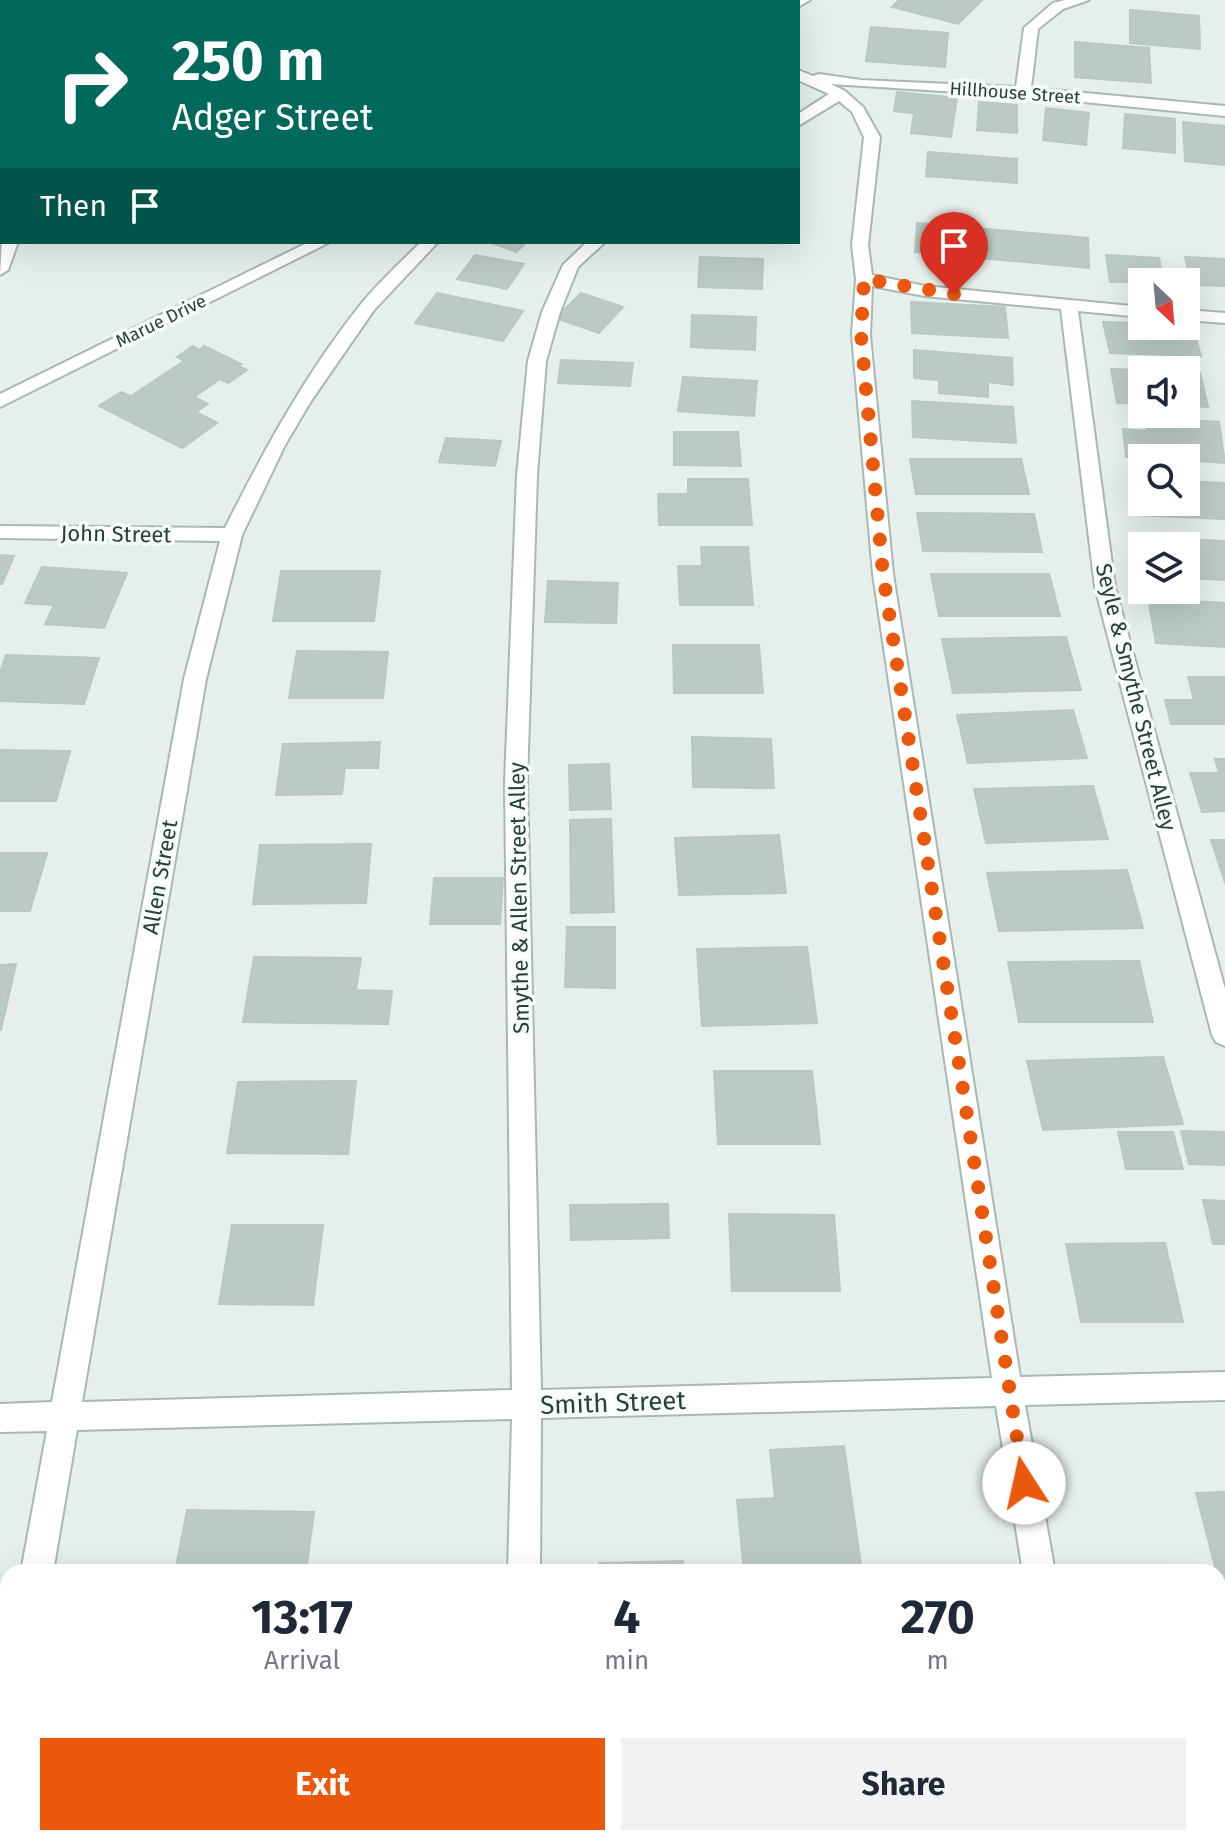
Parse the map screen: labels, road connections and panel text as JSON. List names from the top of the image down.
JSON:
{
  "streets": {
    "street": [
      "Hillhouse Street",
      "Marue Drive",
      "John Street",
      "Seyle & Smythe Street Alley",
      "Allen Street",
      "Smythe & Allen Street Alley",
      "Smith Street"
    ]
  },
  "crossings": [
    ["John Street", "Allen Street"],
    ["Allen Street", "Smith Street"],
    ["Smythe & Allen Street Alley", "Smith Street"]
  ],
  "north": "bottom right",
  "page": {
    "turn": ["250 m", "Adger Street"],
    "then": "Then",
    "eta": [
      "13:17",
      "Arrival",
      "4",
      "min",
      "270",
      "m"
    ],
    "buttons": ["Exit", "Share"]
  }
}
